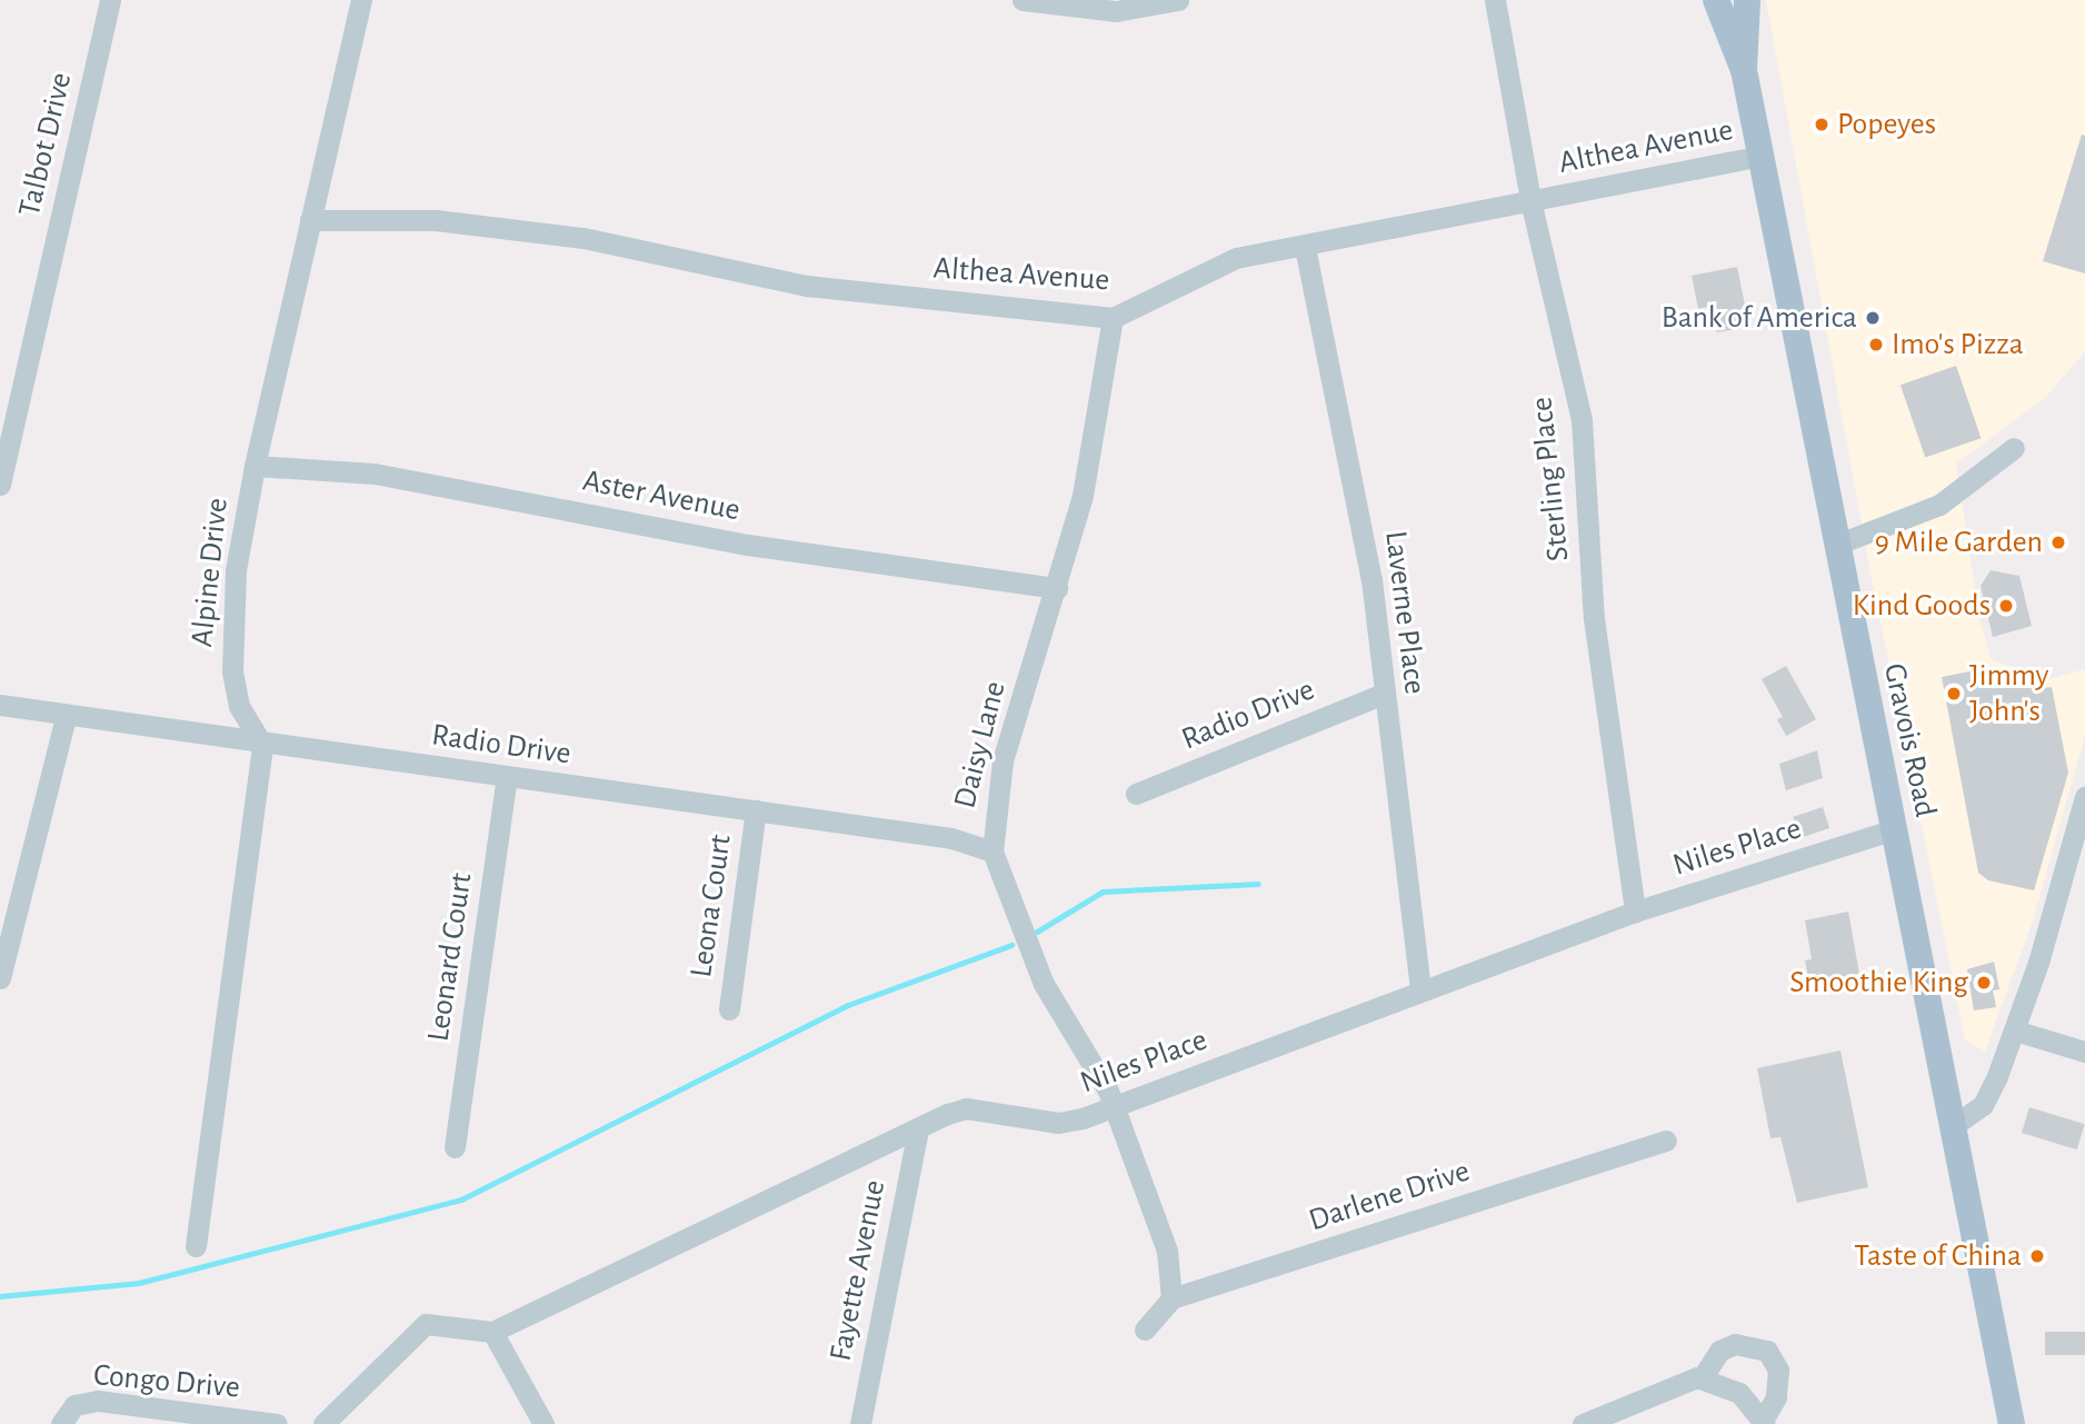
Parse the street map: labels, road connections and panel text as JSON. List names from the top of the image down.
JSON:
{
  "streets": {
    "main road": ["Gravois Road"],
    "street": [
      "Talbot Drive",
      "Althea Avenue",
      "Sterling Place",
      "Aster Avenue",
      "Alpine Drive",
      "Laverne Place",
      "Radio Drive",
      "Daisy Lane",
      "Niles Place",
      "Leona Court",
      "Leonard Court",
      "Darlene Drive",
      "Fayette Avenue",
      "Congo Drive"
    ]
  },
  "crossings": [
    ["Althea Avenue", "Sterling Place"],
    ["Althea Avenue", "Alpine Drive"],
    ["Althea Avenue", "Laverne Place"],
    ["Althea Avenue", "Gravois Road"],
    ["Althea Avenue", "Daisy Lane"],
    ["Sterling Place", "Niles Place"],
    ["Aster Avenue", "Alpine Drive"],
    ["Aster Avenue", "Daisy Lane"],
    ["Alpine Drive", "Radio Drive"],
    ["Laverne Place", "Radio Drive"],
    ["Laverne Place", "Niles Place"],
    ["Radio Drive", "Daisy Lane"],
    ["Radio Drive", "Leona Court"],
    ["Radio Drive", "Leonard Court"],
    ["Gravois Road", "Niles Place"],
    ["Daisy Lane", "Niles Place"],
    ["Daisy Lane", "Darlene Drive"],
    ["Niles Place", "Fayette Avenue"]
  ],
  "places": [
    "Popeyes",
    "Bank of America",
    "Imo's Pizza",
    "9 Mile Garden",
    "Kind Goods",
    "Jimmy John's",
    "Smoothie King",
    "Taste of China"
  ]
}
